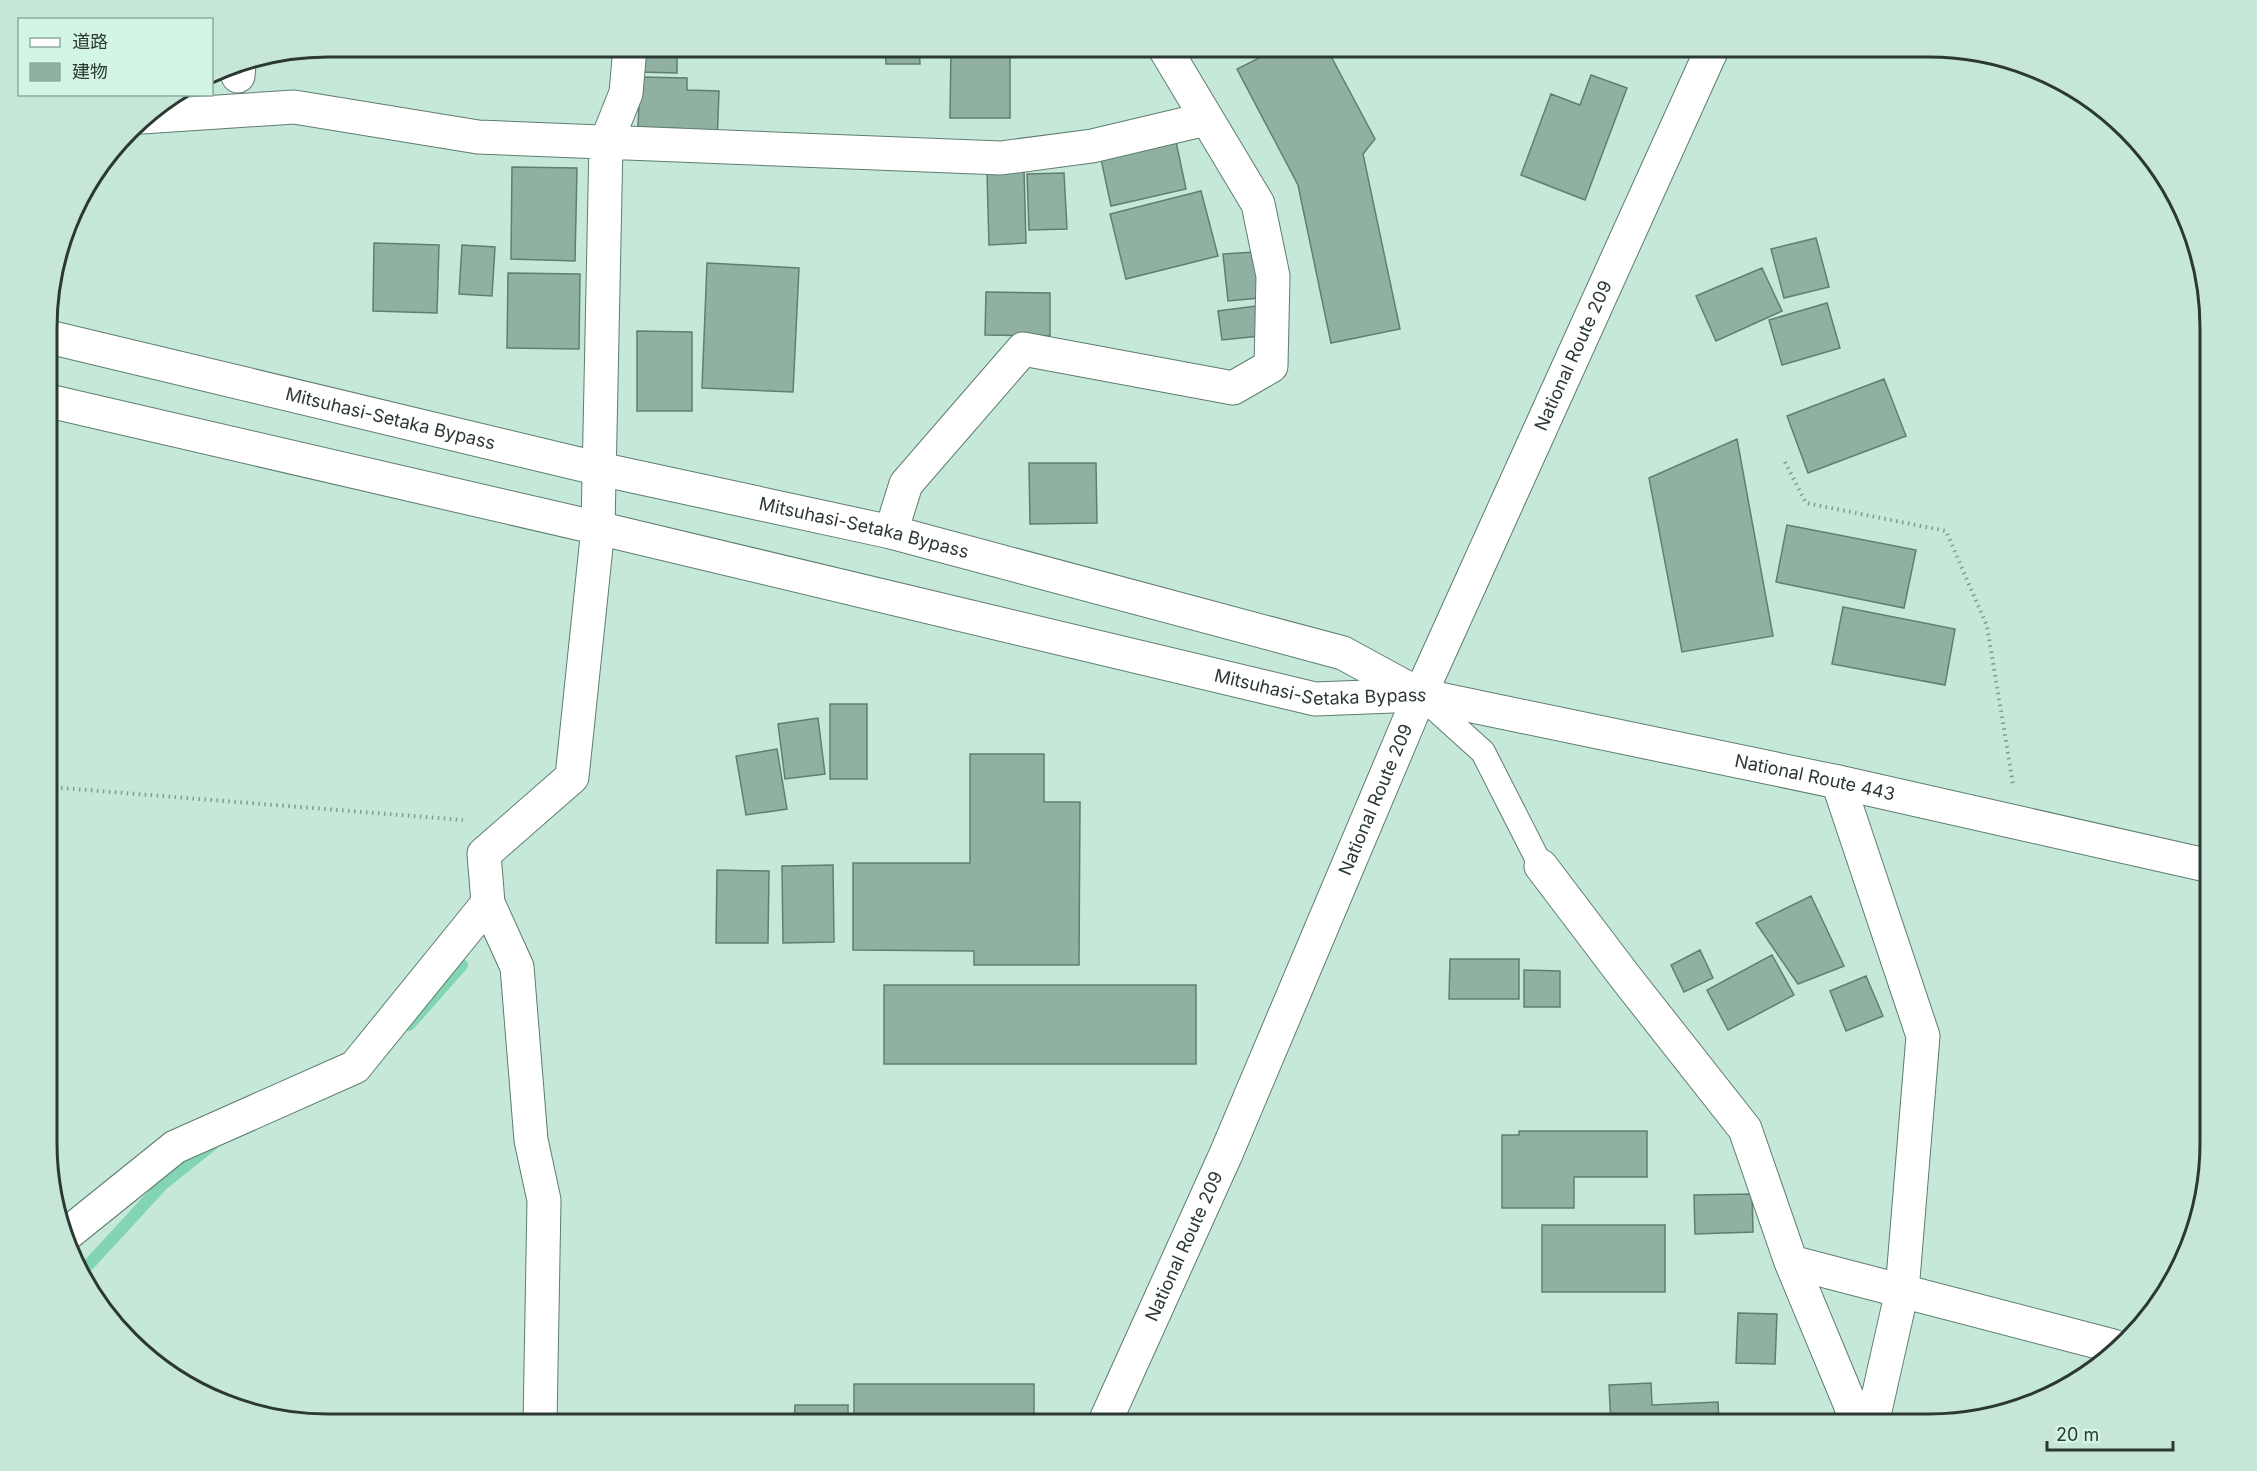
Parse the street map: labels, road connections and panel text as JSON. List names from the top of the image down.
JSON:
{
  "streets": {
    "main road": ["National Route 209", "Mitsuhasi-Setaka Bypass", "National Route 443"]
  },
  "crossings": [
    ["National Route 209", "Mitsuhasi-Setaka Bypass"],
    ["National Route 209", "National Route 443"],
    ["Mitsuhasi-Setaka Bypass", "National Route 443"]
  ],
  "legend": ["道路", "建物"],
  "scale_bar": "20 m"
}
